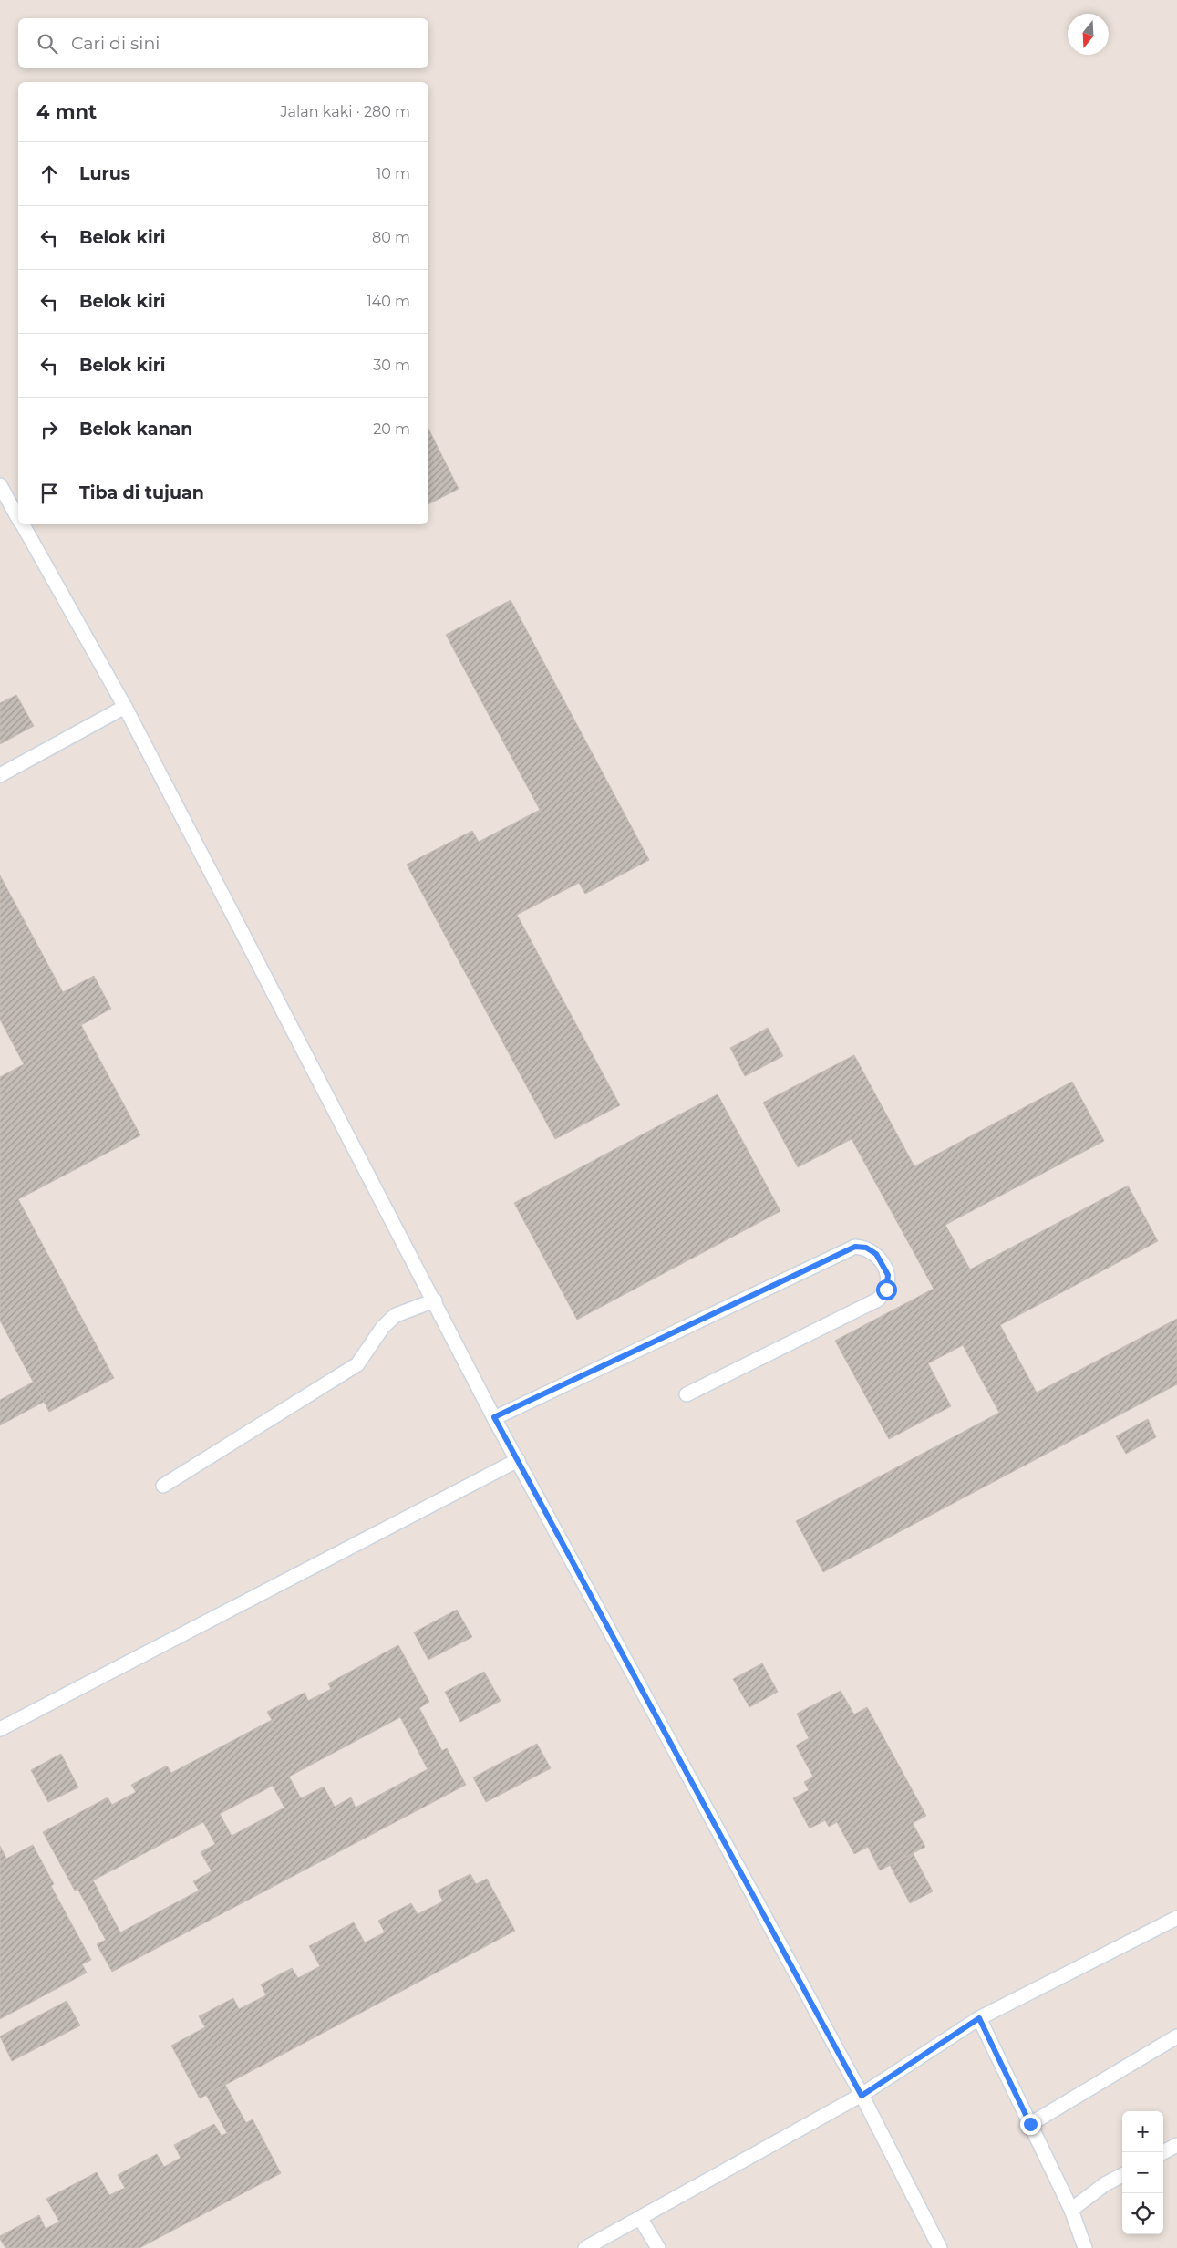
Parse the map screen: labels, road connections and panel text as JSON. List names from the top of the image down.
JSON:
{
  "north": "bottom",
  "page": {
    "search": "Cari di sini",
    "heading": ["4 mnt", "Jalan kaki · 280 m"],
    "list": [
      ["Lurus", "10 m"],
      ["Belok kiri", "80 m"],
      ["Belok kiri", "140 m"],
      ["Belok kiri", "30 m"],
      ["Belok kanan", "20 m"],
      "Tiba di tujuan"
    ],
    "map_buttons": ["+", "−"]
  }
}
